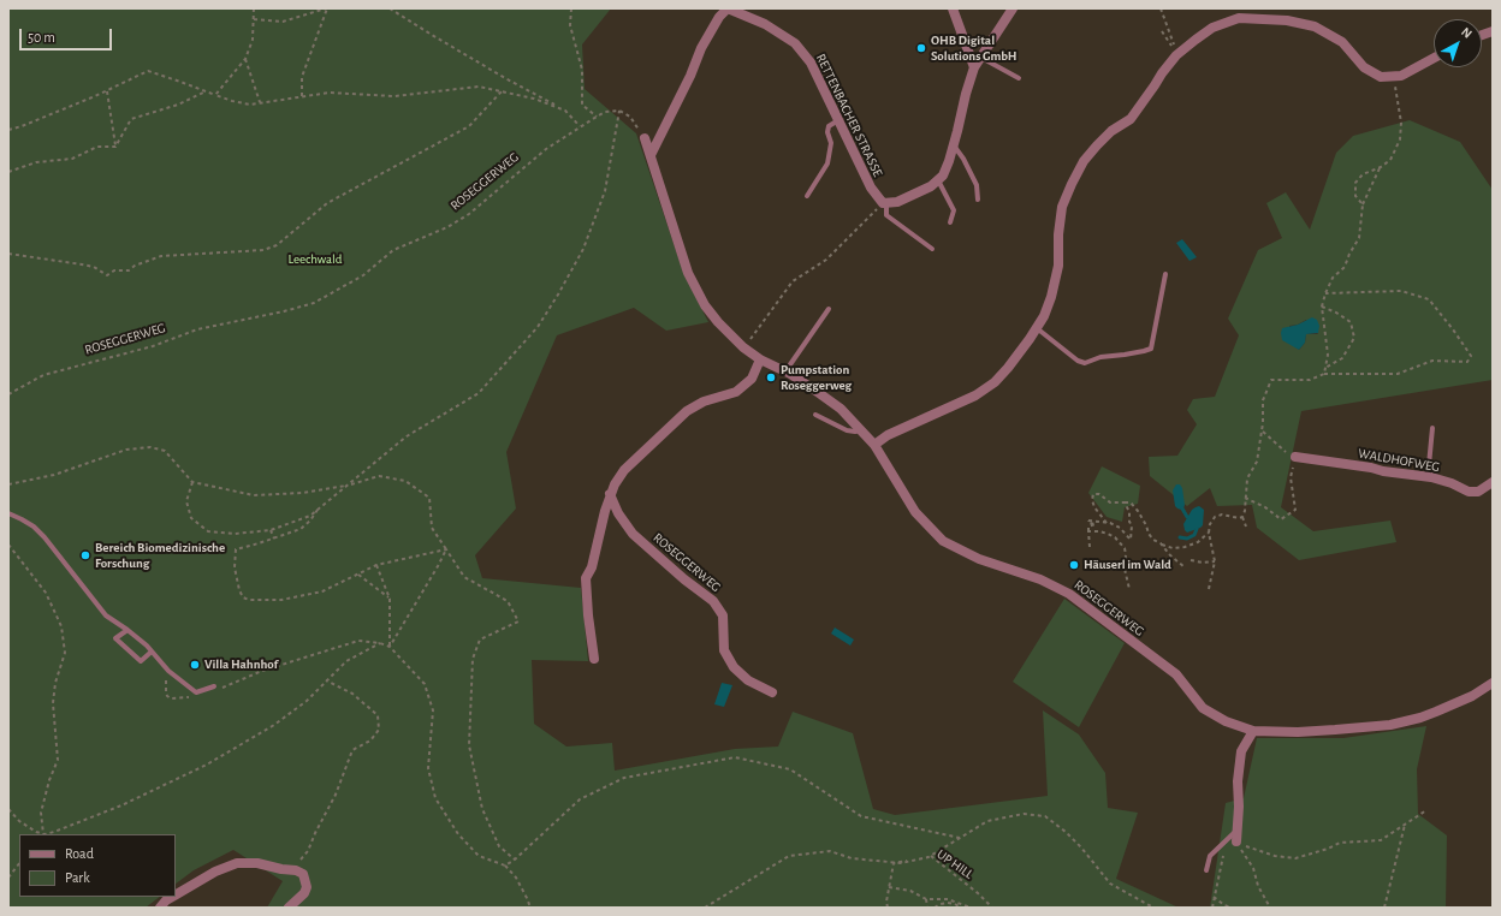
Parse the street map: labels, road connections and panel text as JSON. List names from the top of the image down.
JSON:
{
  "streets": {
    "street": ["RETTENBACHER STRASSE", "ROSEGGERWEG", "WALDHOFWEG"],
    "path": ["UP HILL"]
  },
  "crossings": [
    ["RETTENBACHER STRASSE", "ROSEGGERWEG"]
  ],
  "parks": ["Leechwald"],
  "places": [
    "OHB Digital Solutions GmbH",
    "Pumpstation Roseggerweg",
    "Bereich Biomedizinische Forschung",
    "Häuserl im Wald",
    "Villa Hahnhof"
  ],
  "legend": ["Road", "Park"],
  "scale_bar": "50 m",
  "north": "top right"
}
